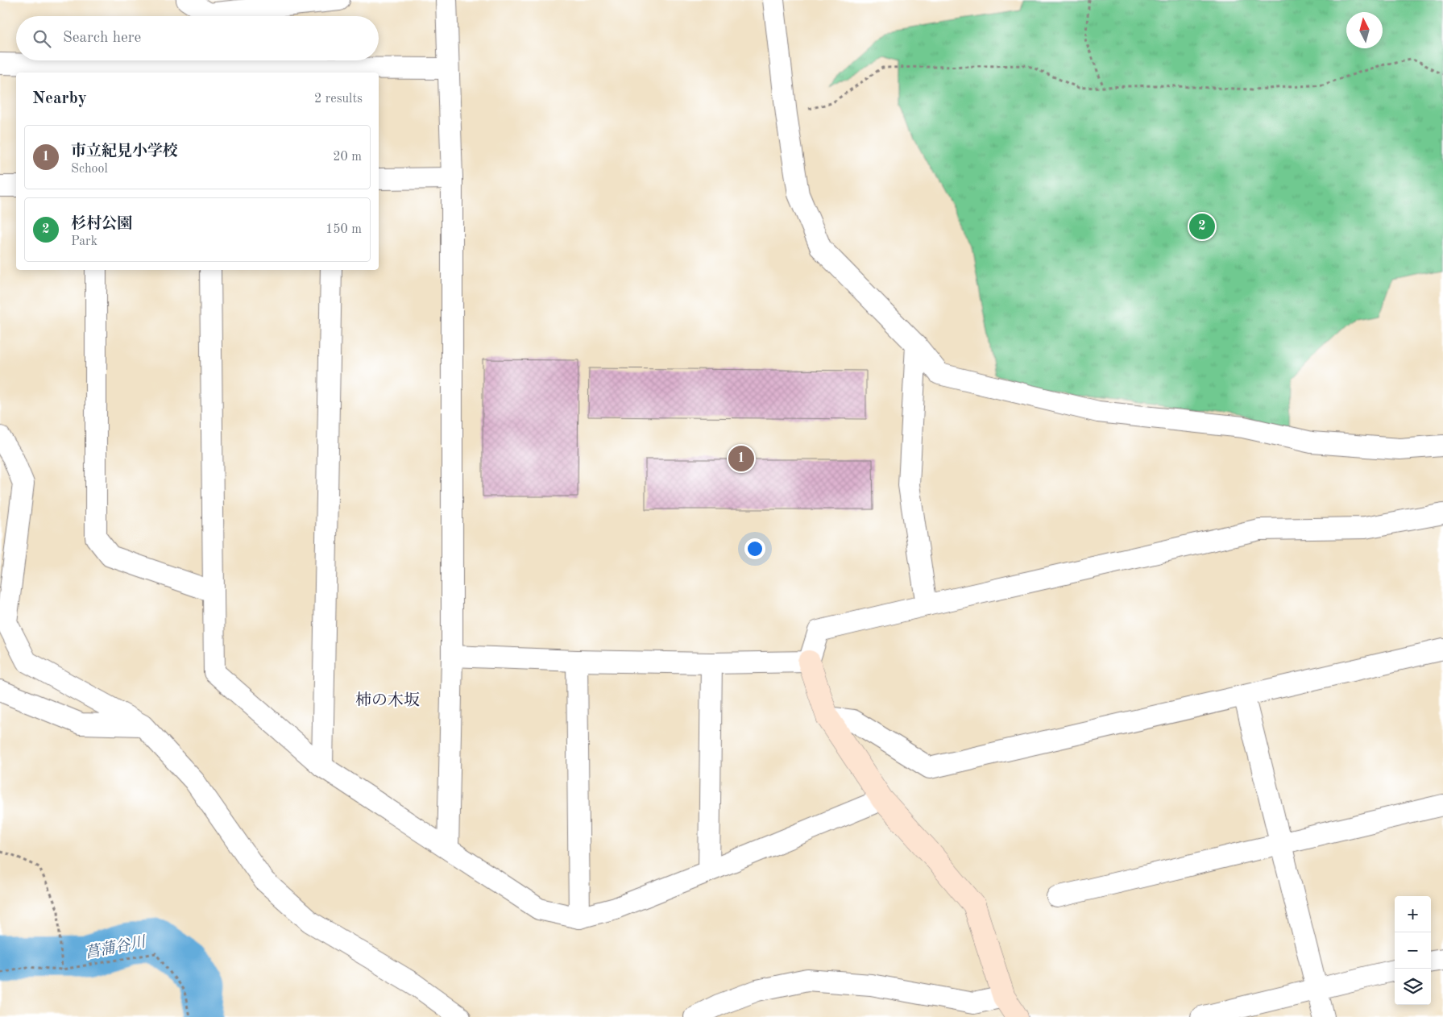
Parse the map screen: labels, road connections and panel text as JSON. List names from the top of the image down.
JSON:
{
  "districts": ["柿の木坂"],
  "water": ["菖蒲谷川"],
  "north": "top",
  "page": {
    "search": "Search here",
    "heading": ["Nearby", "2 results"],
    "list": [
      {
        "mark": "1",
        "name": "市立紀見小学校",
        "note": "School",
        "value": "20 m"
      },
      {
        "mark": "2",
        "name": "杉村公園",
        "note": "Park",
        "value": "150 m"
      }
    ],
    "pins": ["2", "1"],
    "map_buttons": ["+", "−"]
  }
}
